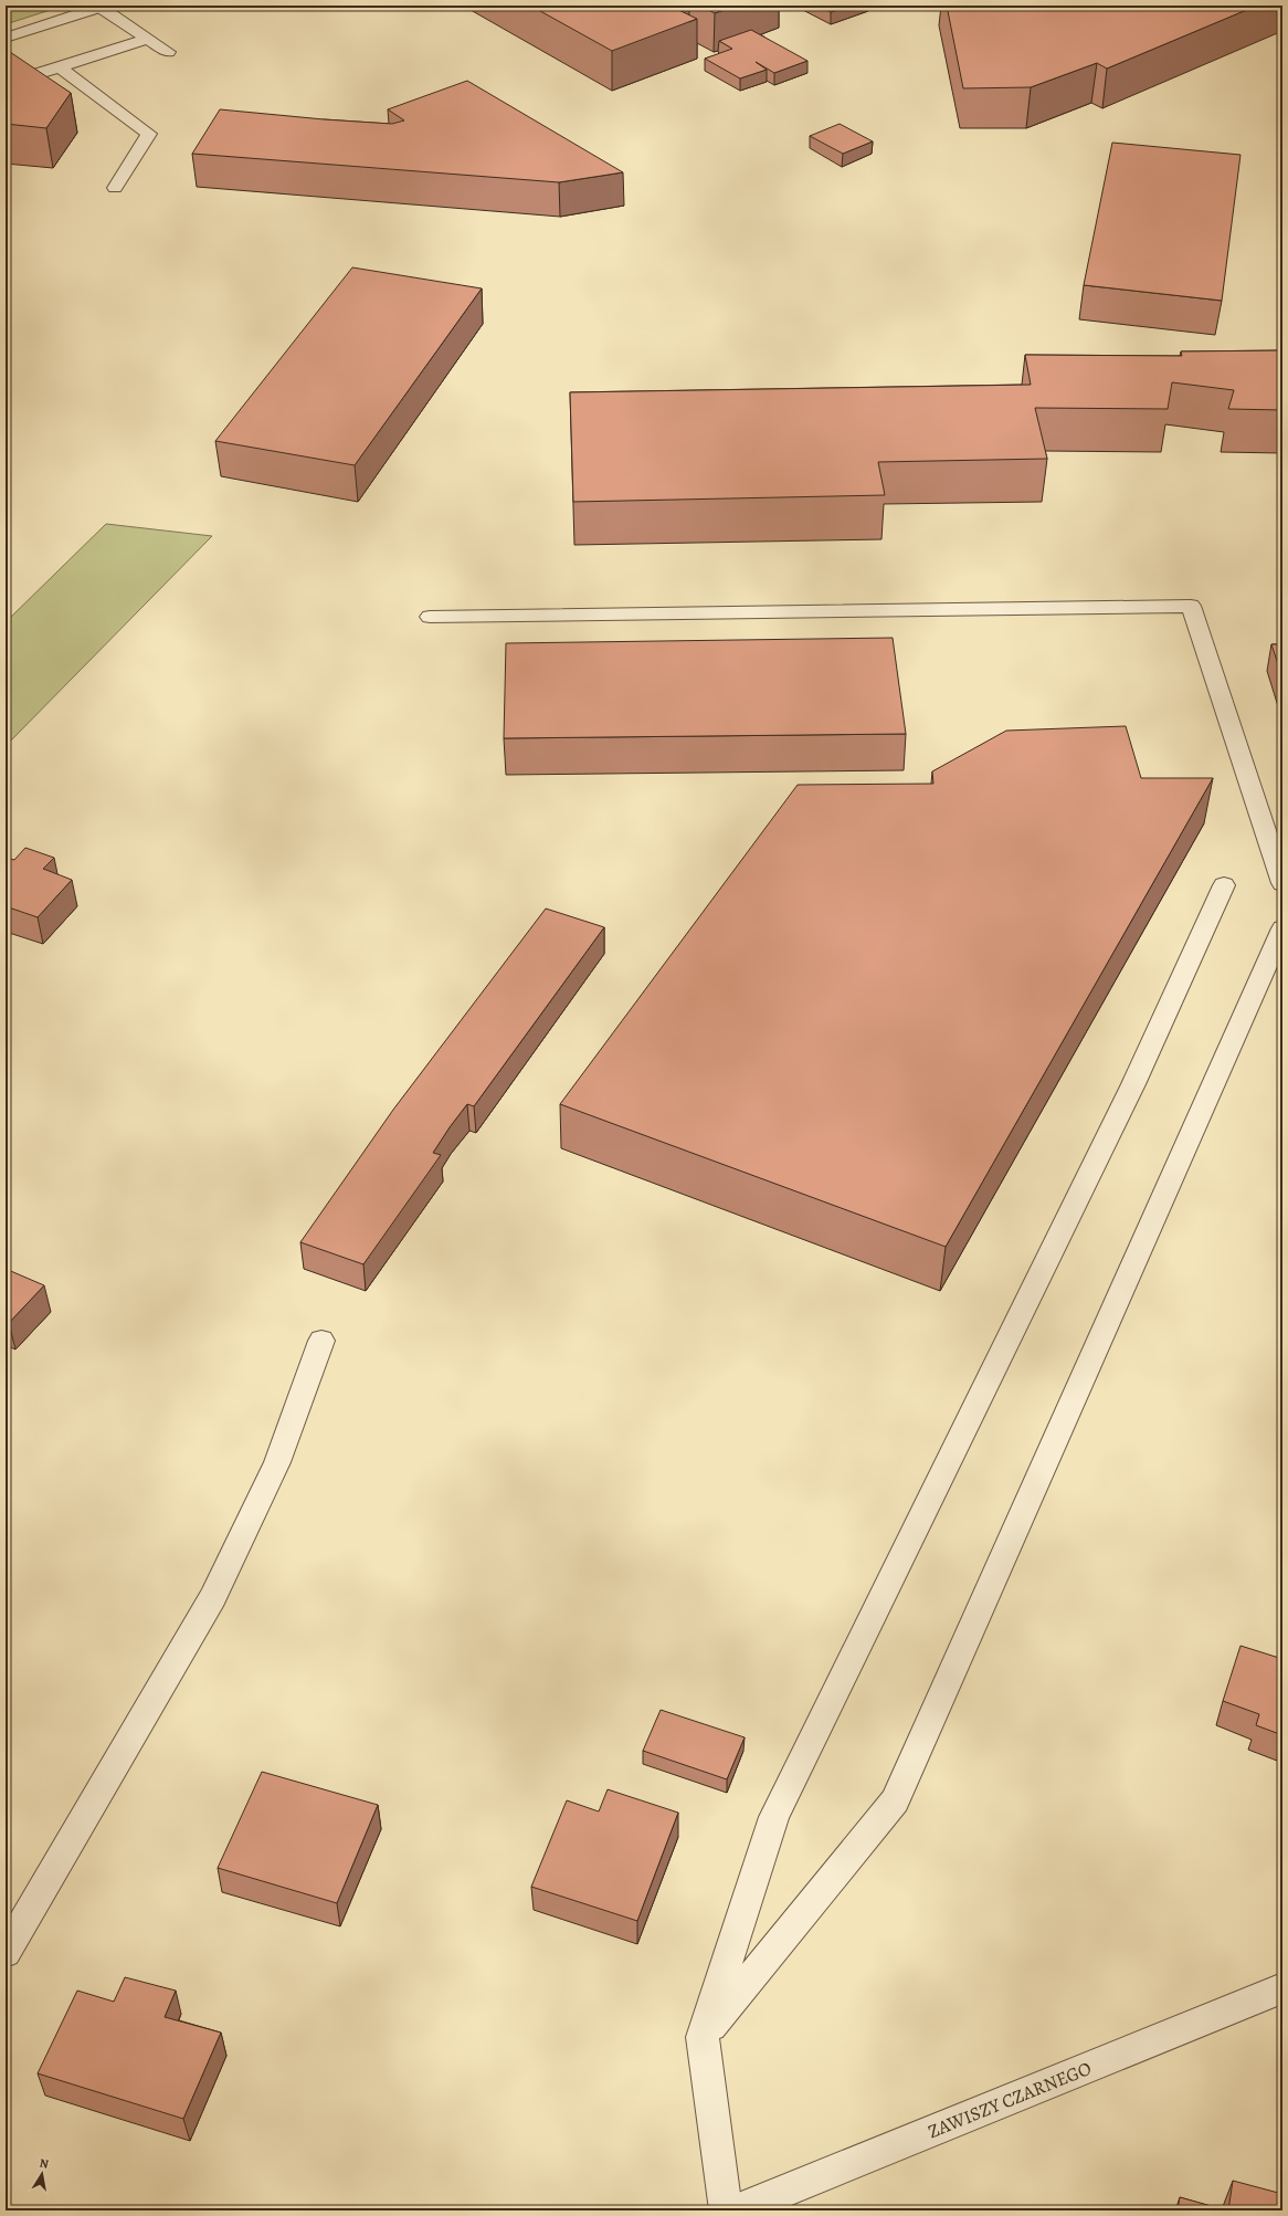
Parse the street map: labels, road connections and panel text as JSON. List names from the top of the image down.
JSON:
{
  "streets": {
    "street": ["ZAWISZY CZARNEGO"]
  },
  "north": "top"
}
